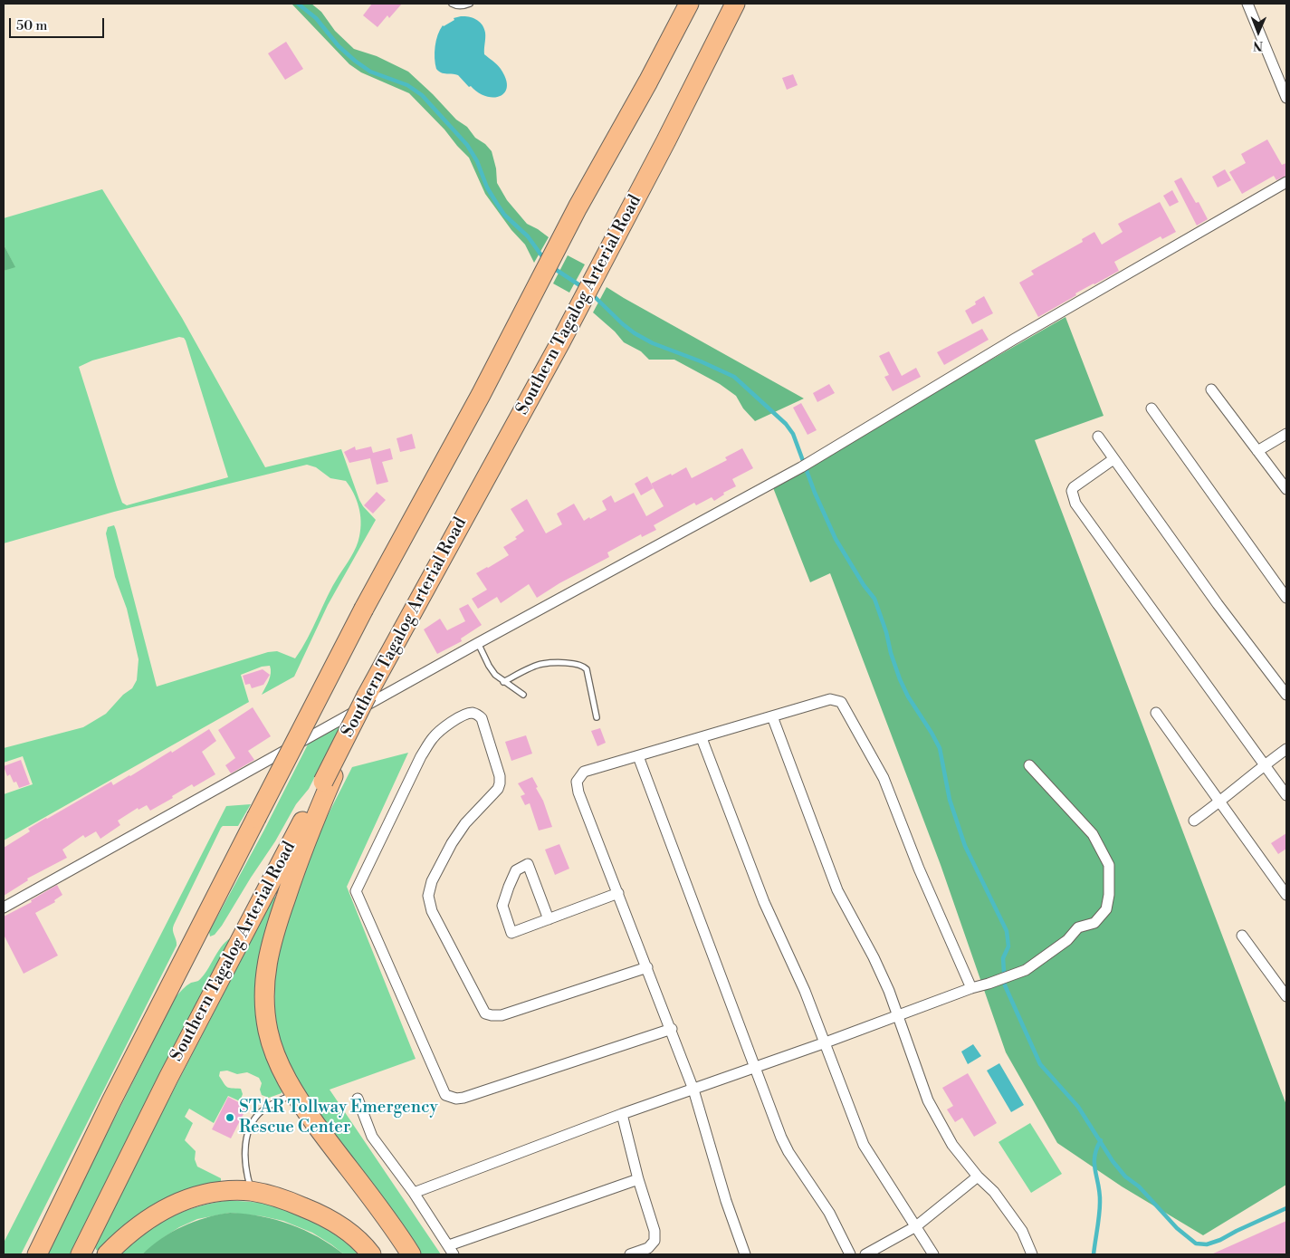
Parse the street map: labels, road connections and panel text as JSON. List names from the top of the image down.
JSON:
{
  "streets": {
    "highway": ["Southern Tagalog Arterial Road"]
  },
  "places": ["STAR Tollway Emergency Rescue Center"],
  "scale_bar": "50 m",
  "north": "bottom"
}
